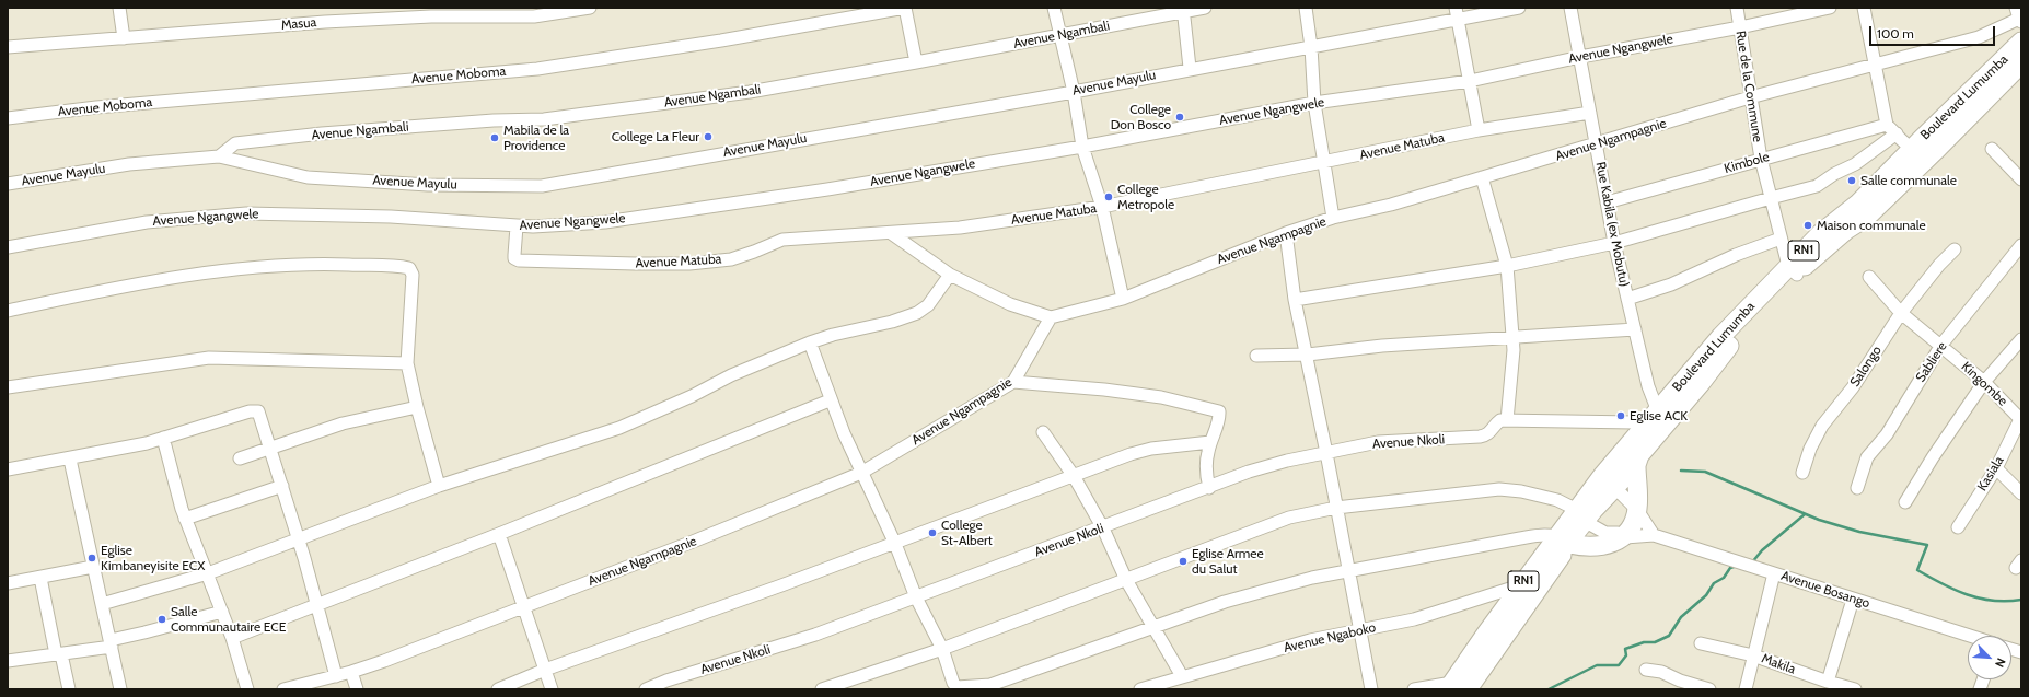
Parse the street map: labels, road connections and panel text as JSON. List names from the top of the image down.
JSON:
{
  "streets": {
    "highway": ["Boulevard Lumumba", "RN1"],
    "street": [
      "Masua",
      "Avenue Ngambali",
      "Avenue Ngangwele",
      "Avenue Moboma",
      "Avenue Mayulu",
      "Rue de la Commune",
      "Avenue Ngampagnie",
      "Avenue Matuba",
      "Kimbole",
      "Rue Kabila (ex Mobutu)",
      "Sabliere",
      "Salongo",
      "Kingombe",
      "Avenue Nkoli",
      "Kasiala",
      "Avenue Bosango",
      "Avenue Ngaboko",
      "Makila"
    ]
  },
  "crossings": [
    ["Avenue Ngambali", "Avenue Mayulu"],
    ["Avenue Ngangwele", "Rue de la Commune"],
    ["Avenue Ngangwele", "Avenue Matuba"],
    ["Avenue Ngangwele", "Rue Kabila (ex Mobutu)"],
    ["Rue de la Commune", "Boulevard Lumumba"],
    ["Rue de la Commune", "Avenue Ngampagnie"],
    ["Rue de la Commune", "Kimbole"],
    ["Boulevard Lumumba", "Rue Kabila (ex Mobutu)"],
    ["Boulevard Lumumba", "Avenue Ngaboko"],
    ["Avenue Ngampagnie", "Rue Kabila (ex Mobutu)"],
    ["Avenue Matuba", "Rue Kabila (ex Mobutu)"],
    ["Kimbole", "Rue Kabila (ex Mobutu)"],
    ["Sabliere", "Kingombe"],
    ["Salongo", "Kingombe"],
    ["Kingombe", "Kasiala"]
  ],
  "places": [
    "College Don Bosco",
    "College La Fleur",
    "Mabila de la Providence",
    "Salle communale",
    "College Metropole",
    "Maison communale",
    "Eglise ACK",
    "College St-Albert",
    "Eglise Kimbaneyisite ECX",
    "Eglise Armee du Salut",
    "Salle Communautaire ECE"
  ],
  "scale_bar": "100 m",
  "north": "bottom right"
}
